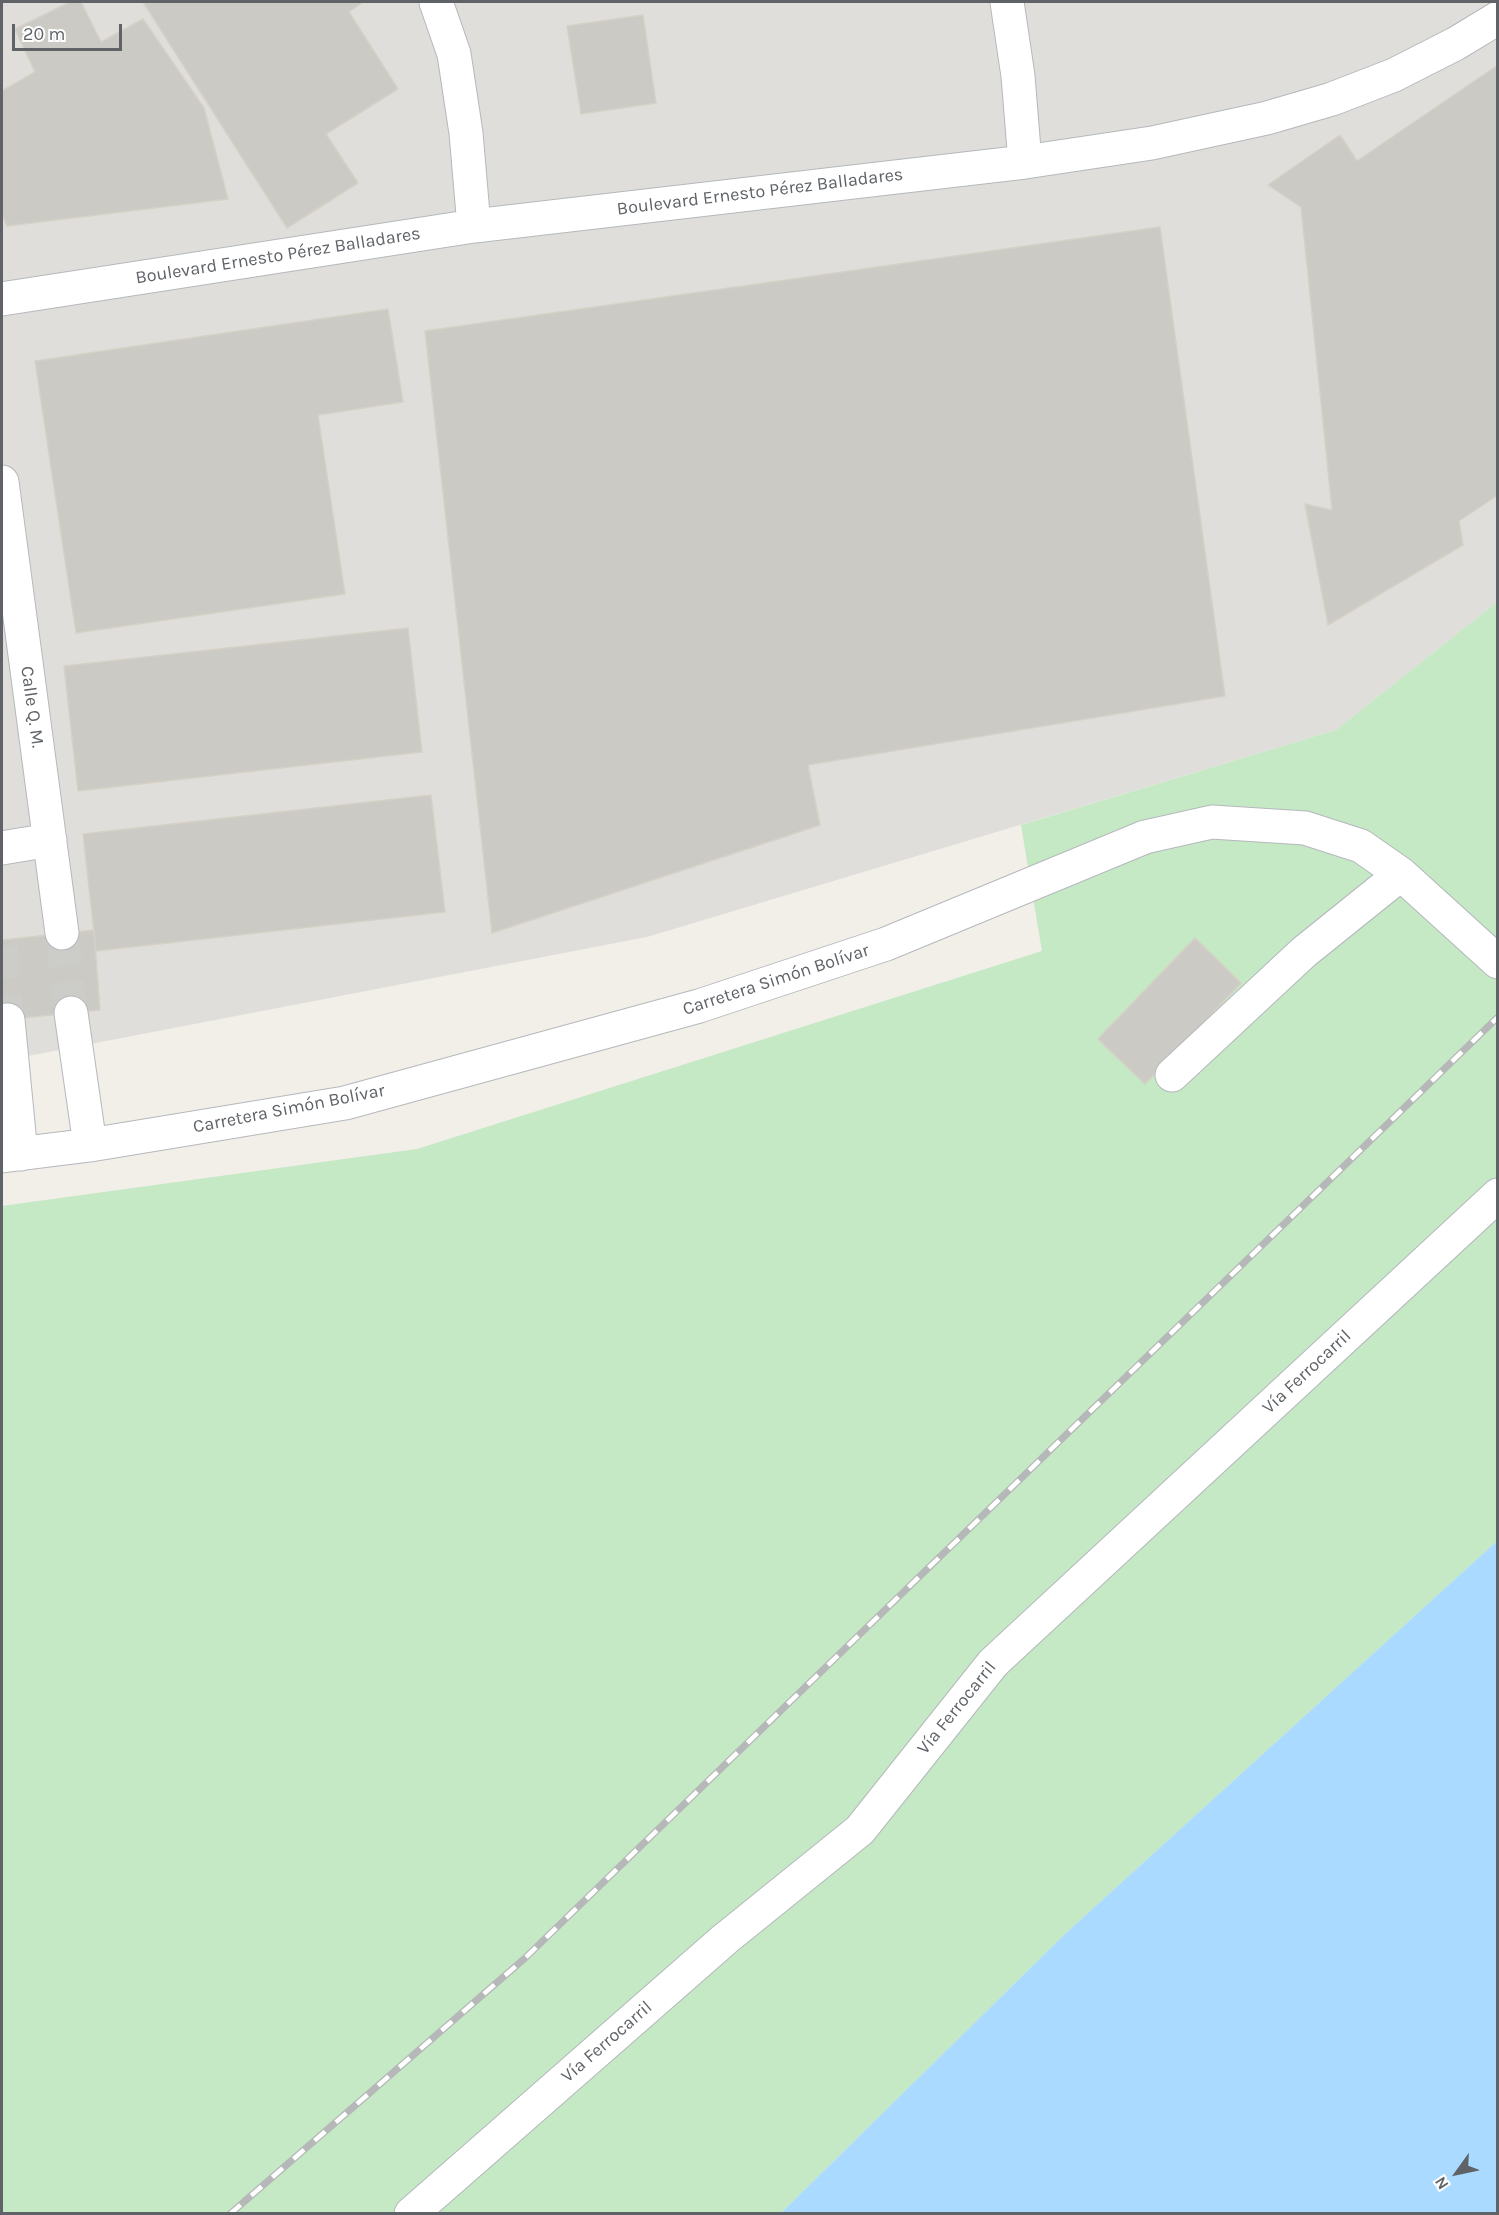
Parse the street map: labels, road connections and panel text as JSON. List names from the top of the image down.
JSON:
{
  "streets": {
    "street": [
      "Boulevard Ernesto Pérez Balladares",
      "Calle Q. M.",
      "Carretera Simón Bolívar",
      "Vía Ferrocarril"
    ]
  },
  "scale_bar": "20 m",
  "north": "bottom left"
}
